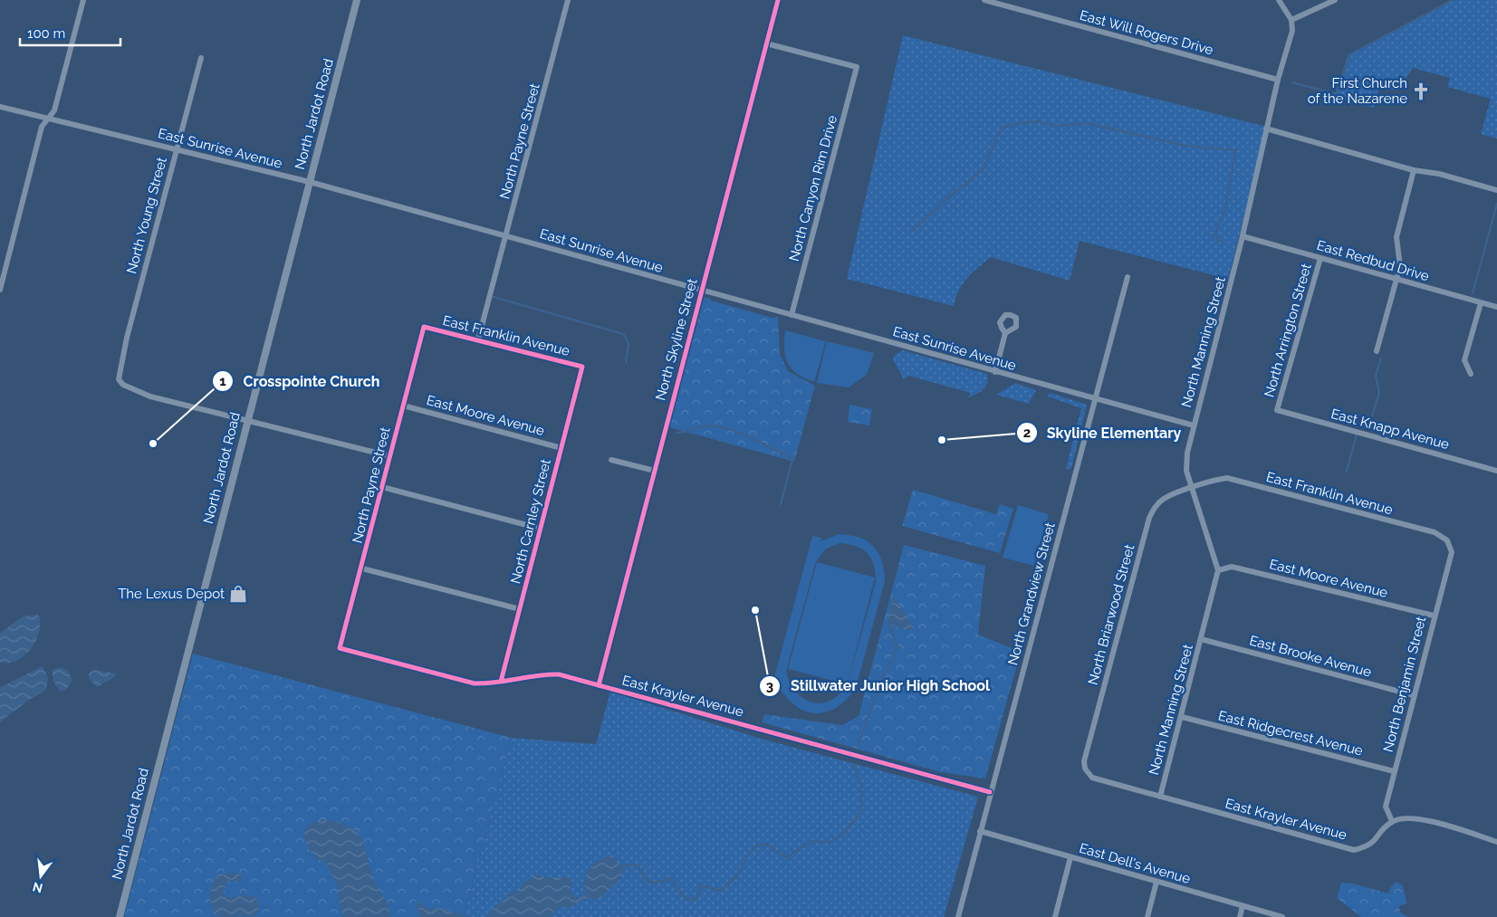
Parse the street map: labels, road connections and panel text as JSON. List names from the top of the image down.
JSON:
{
  "streets": {
    "street": [
      "East Will Rogers Drive",
      "North Jardot Road",
      "North Payne Street",
      "East Sunrise Avenue",
      "North Canyon Rim Drive",
      "North Young Street",
      "East Redbud Drive",
      "North Arrington Street",
      "East Franklin Avenue",
      "North Skyline Street",
      "North Manning Street",
      "East Moore Avenue",
      "East Knapp Avenue",
      "North Carnley Street",
      "North Grandview Street",
      "North Briarwood Street",
      "East Brooke Avenue",
      "North Benjamin Street",
      "East Krayler Avenue",
      "East Ridgecrest Avenue",
      "East Dell's Avenue"
    ]
  },
  "crossings": [
    ["East Will Rogers Drive", "North Manning Street"],
    ["North Jardot Road", "East Sunrise Avenue"],
    ["North Jardot Road", "North Young Street"],
    ["North Payne Street", "East Sunrise Avenue"],
    ["North Payne Street", "East Franklin Avenue"],
    ["North Payne Street", "East Moore Avenue"],
    ["North Payne Street", "East Krayler Avenue"],
    ["East Sunrise Avenue", "North Canyon Rim Drive"],
    ["East Sunrise Avenue", "North Young Street"],
    ["East Sunrise Avenue", "North Skyline Street"],
    ["East Sunrise Avenue", "North Manning Street"],
    ["East Sunrise Avenue", "North Grandview Street"],
    ["North Canyon Rim Drive", "North Skyline Street"],
    ["East Redbud Drive", "North Arrington Street"],
    ["East Redbud Drive", "North Manning Street"],
    ["North Arrington Street", "East Knapp Avenue"],
    ["East Franklin Avenue", "North Manning Street"],
    ["East Franklin Avenue", "North Carnley Street"],
    ["East Franklin Avenue", "North Briarwood Street"],
    ["East Franklin Avenue", "North Benjamin Street"],
    ["North Skyline Street", "East Krayler Avenue"],
    ["North Manning Street", "East Moore Avenue"],
    ["North Manning Street", "North Briarwood Street"],
    ["North Manning Street", "East Brooke Avenue"],
    ["North Manning Street", "East Krayler Avenue"],
    ["North Manning Street", "East Ridgecrest Avenue"],
    ["East Moore Avenue", "North Carnley Street"],
    ["East Moore Avenue", "North Benjamin Street"],
    ["North Carnley Street", "East Krayler Avenue"],
    ["North Grandview Street", "East Krayler Avenue"],
    ["North Grandview Street", "East Dell's Avenue"],
    ["North Briarwood Street", "East Krayler Avenue"],
    ["East Brooke Avenue", "North Benjamin Street"],
    ["North Benjamin Street", "East Krayler Avenue"],
    ["North Benjamin Street", "East Ridgecrest Avenue"]
  ],
  "places": {
    "church": ["First Church of the Nazarene"],
    "other": ["Skyline Elementary", "Crosspointe Church", "Stillwater Junior High School"],
    "shop": ["The Lexus Depot"]
  },
  "scale_bar": "100 m",
  "north": "bottom"
}
